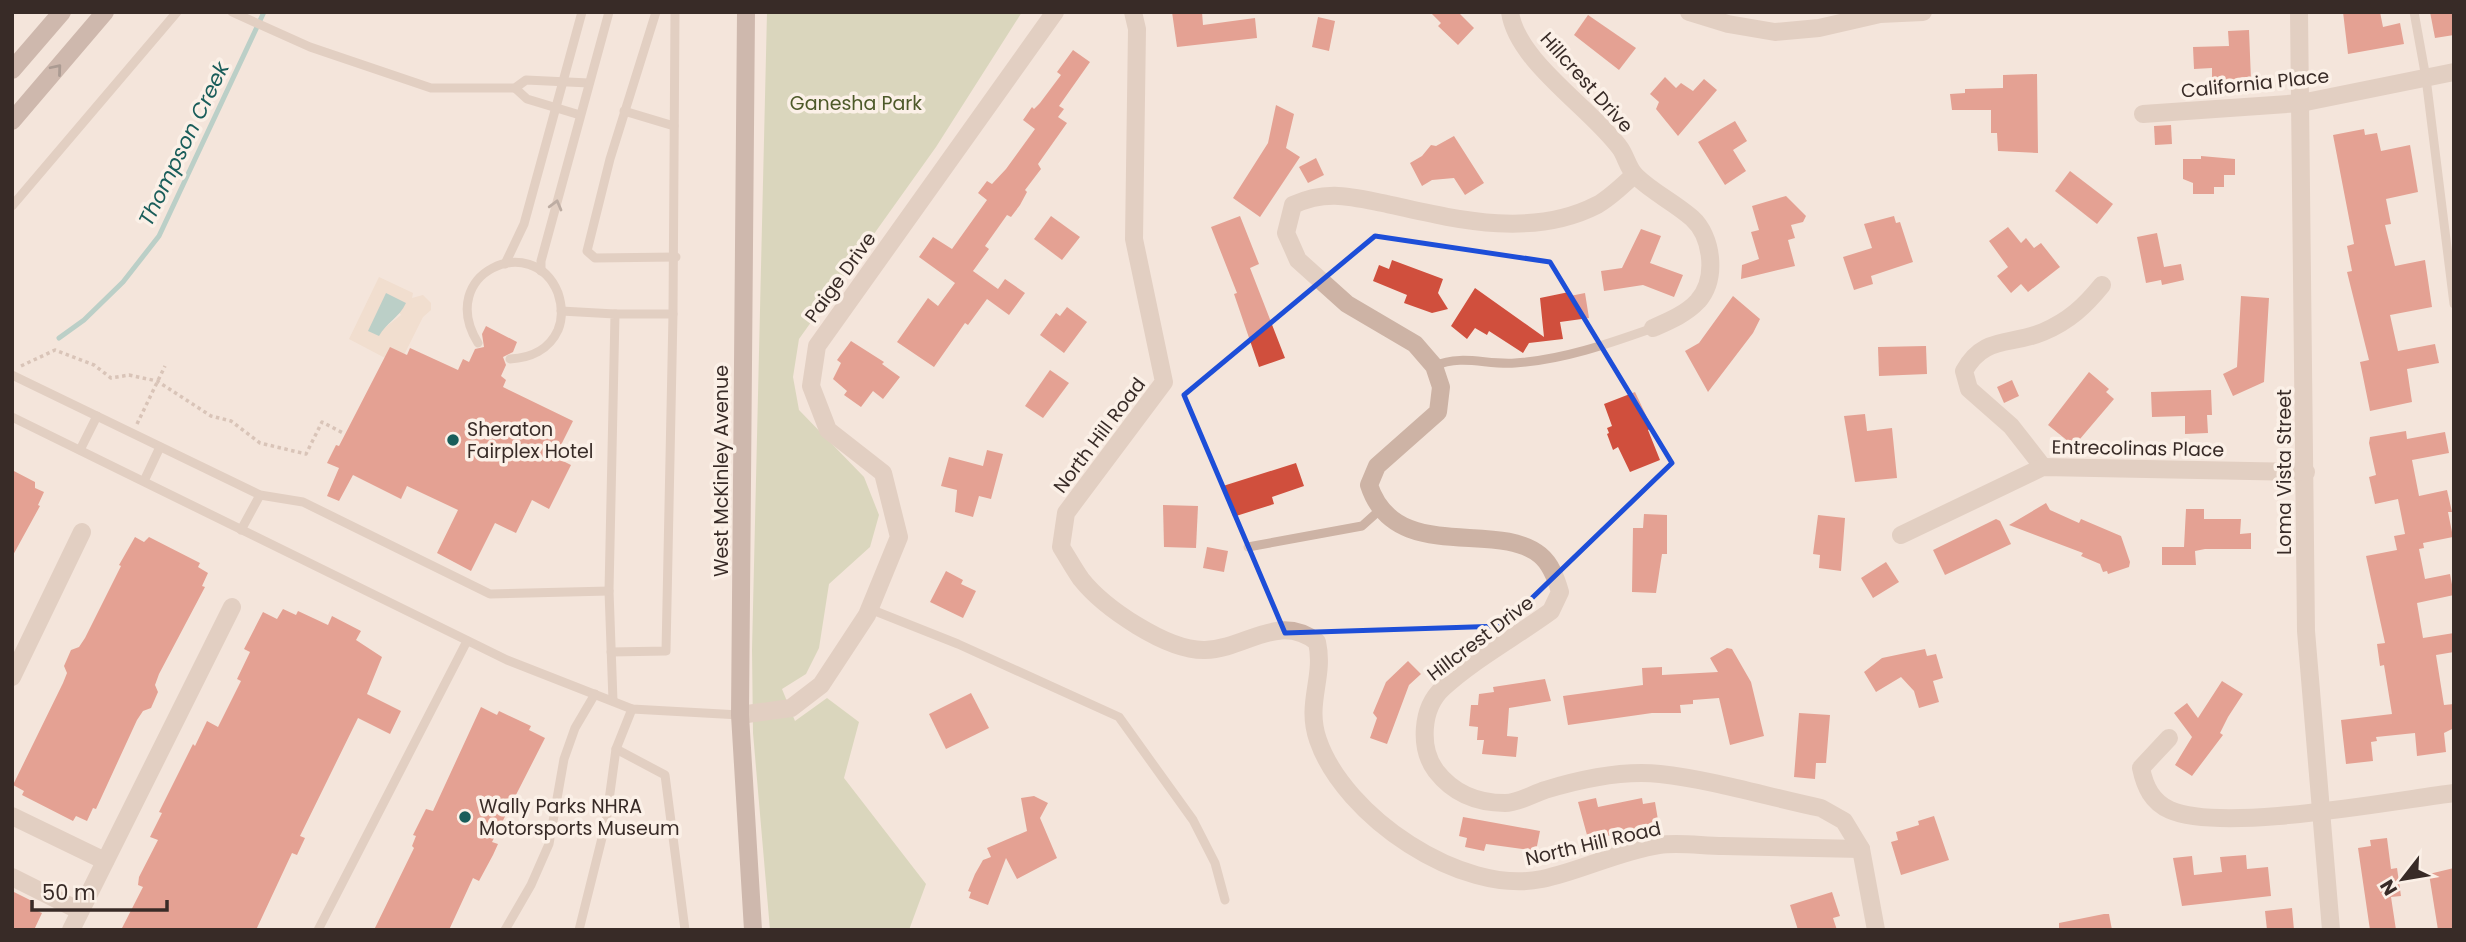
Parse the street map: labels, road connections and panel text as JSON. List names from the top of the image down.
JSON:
{
  "streets": {
    "main road": ["West McKinley Avenue"],
    "street": [
      "Hillcrest Drive",
      "California Place",
      "Paige Drive",
      "North Hill Road",
      "Entrecolinas Place",
      "Loma Vista Street"
    ]
  },
  "crossings": [
    ["Hillcrest Drive", "North Hill Road"],
    ["California Place", "Loma Vista Street"],
    ["Paige Drive", "West McKinley Avenue"],
    ["Entrecolinas Place", "Loma Vista Street"]
  ],
  "water": ["Thompson Creek"],
  "parks": ["Ganesha Park"],
  "places": ["Sheraton Fairplex Hotel", "Wally Parks NHRA Motorsports Museum"],
  "scale_bar": "50 m",
  "north": "bottom left"
}
